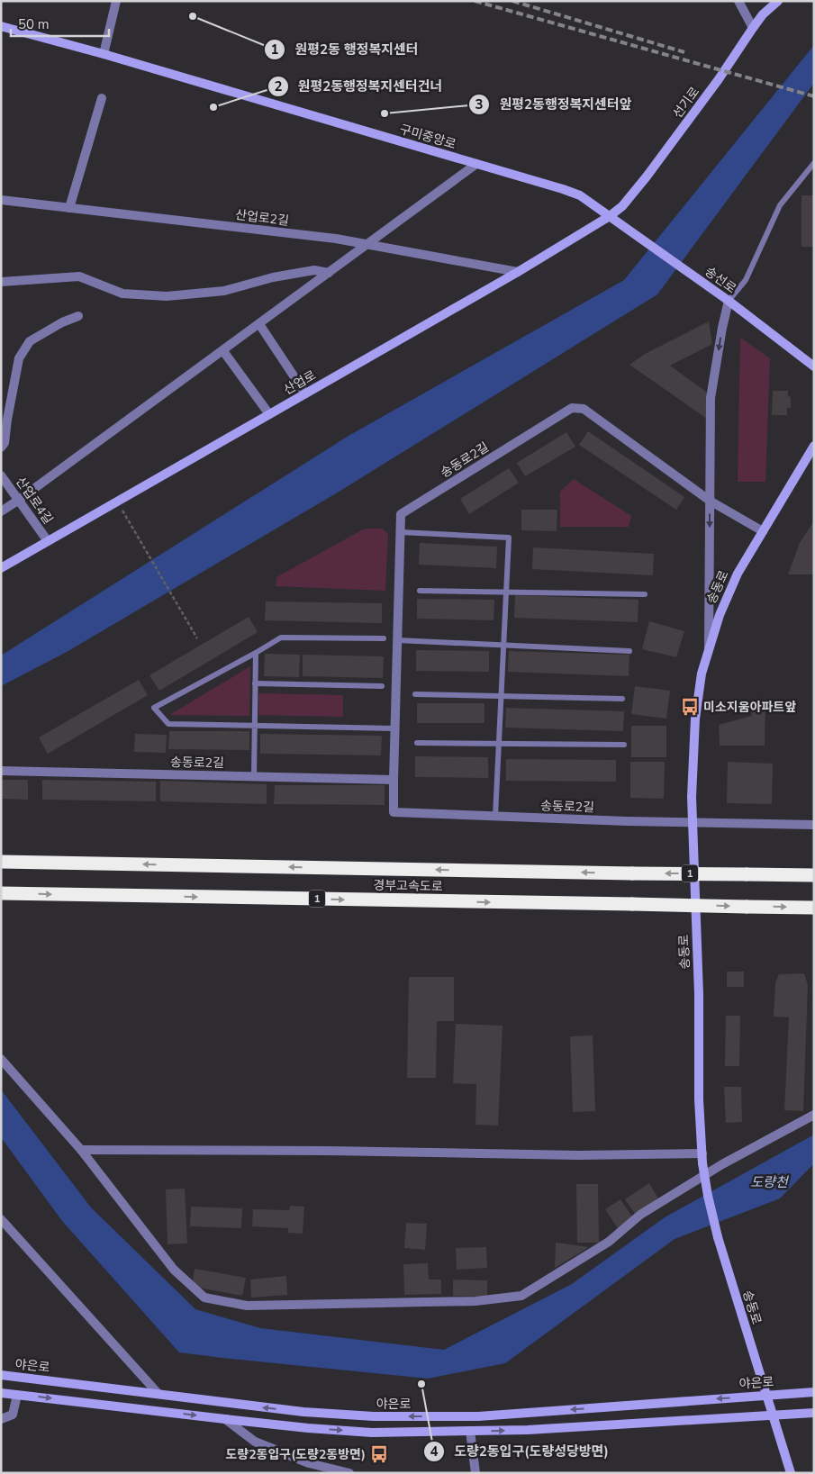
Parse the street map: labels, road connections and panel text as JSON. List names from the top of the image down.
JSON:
{
  "streets": {
    "highway": ["1", "경부고속도로"],
    "street": [
      "선기로",
      "구미중앙로",
      "산업로2길",
      "송선로",
      "산업로",
      "송동로2길",
      "산업로4길",
      "송동로",
      "야은로"
    ]
  },
  "crossings": [
    ["선기로", "구미중앙로"],
    ["선기로", "송선로"],
    ["선기로", "산업로"],
    ["구미중앙로", "송선로"],
    ["구미중앙로", "산업로"],
    ["산업로2길", "산업로"],
    ["송선로", "산업로"],
    ["산업로", "산업로4길"],
    ["송동로2길", "송동로"],
    ["송동로", "야은로"]
  ],
  "water": ["도량천"],
  "places": {
    "other": [
      "원평2동 행정복지센터",
      "원평2동행정복지센터건너",
      "원평2동행정복지센터앞",
      "도량2동입구(도량성당방면)"
    ],
    "bus stop": ["미소지움아파트앞", "도량2동입구(도량2동방면)"]
  },
  "scale_bar": "50 m"
}
